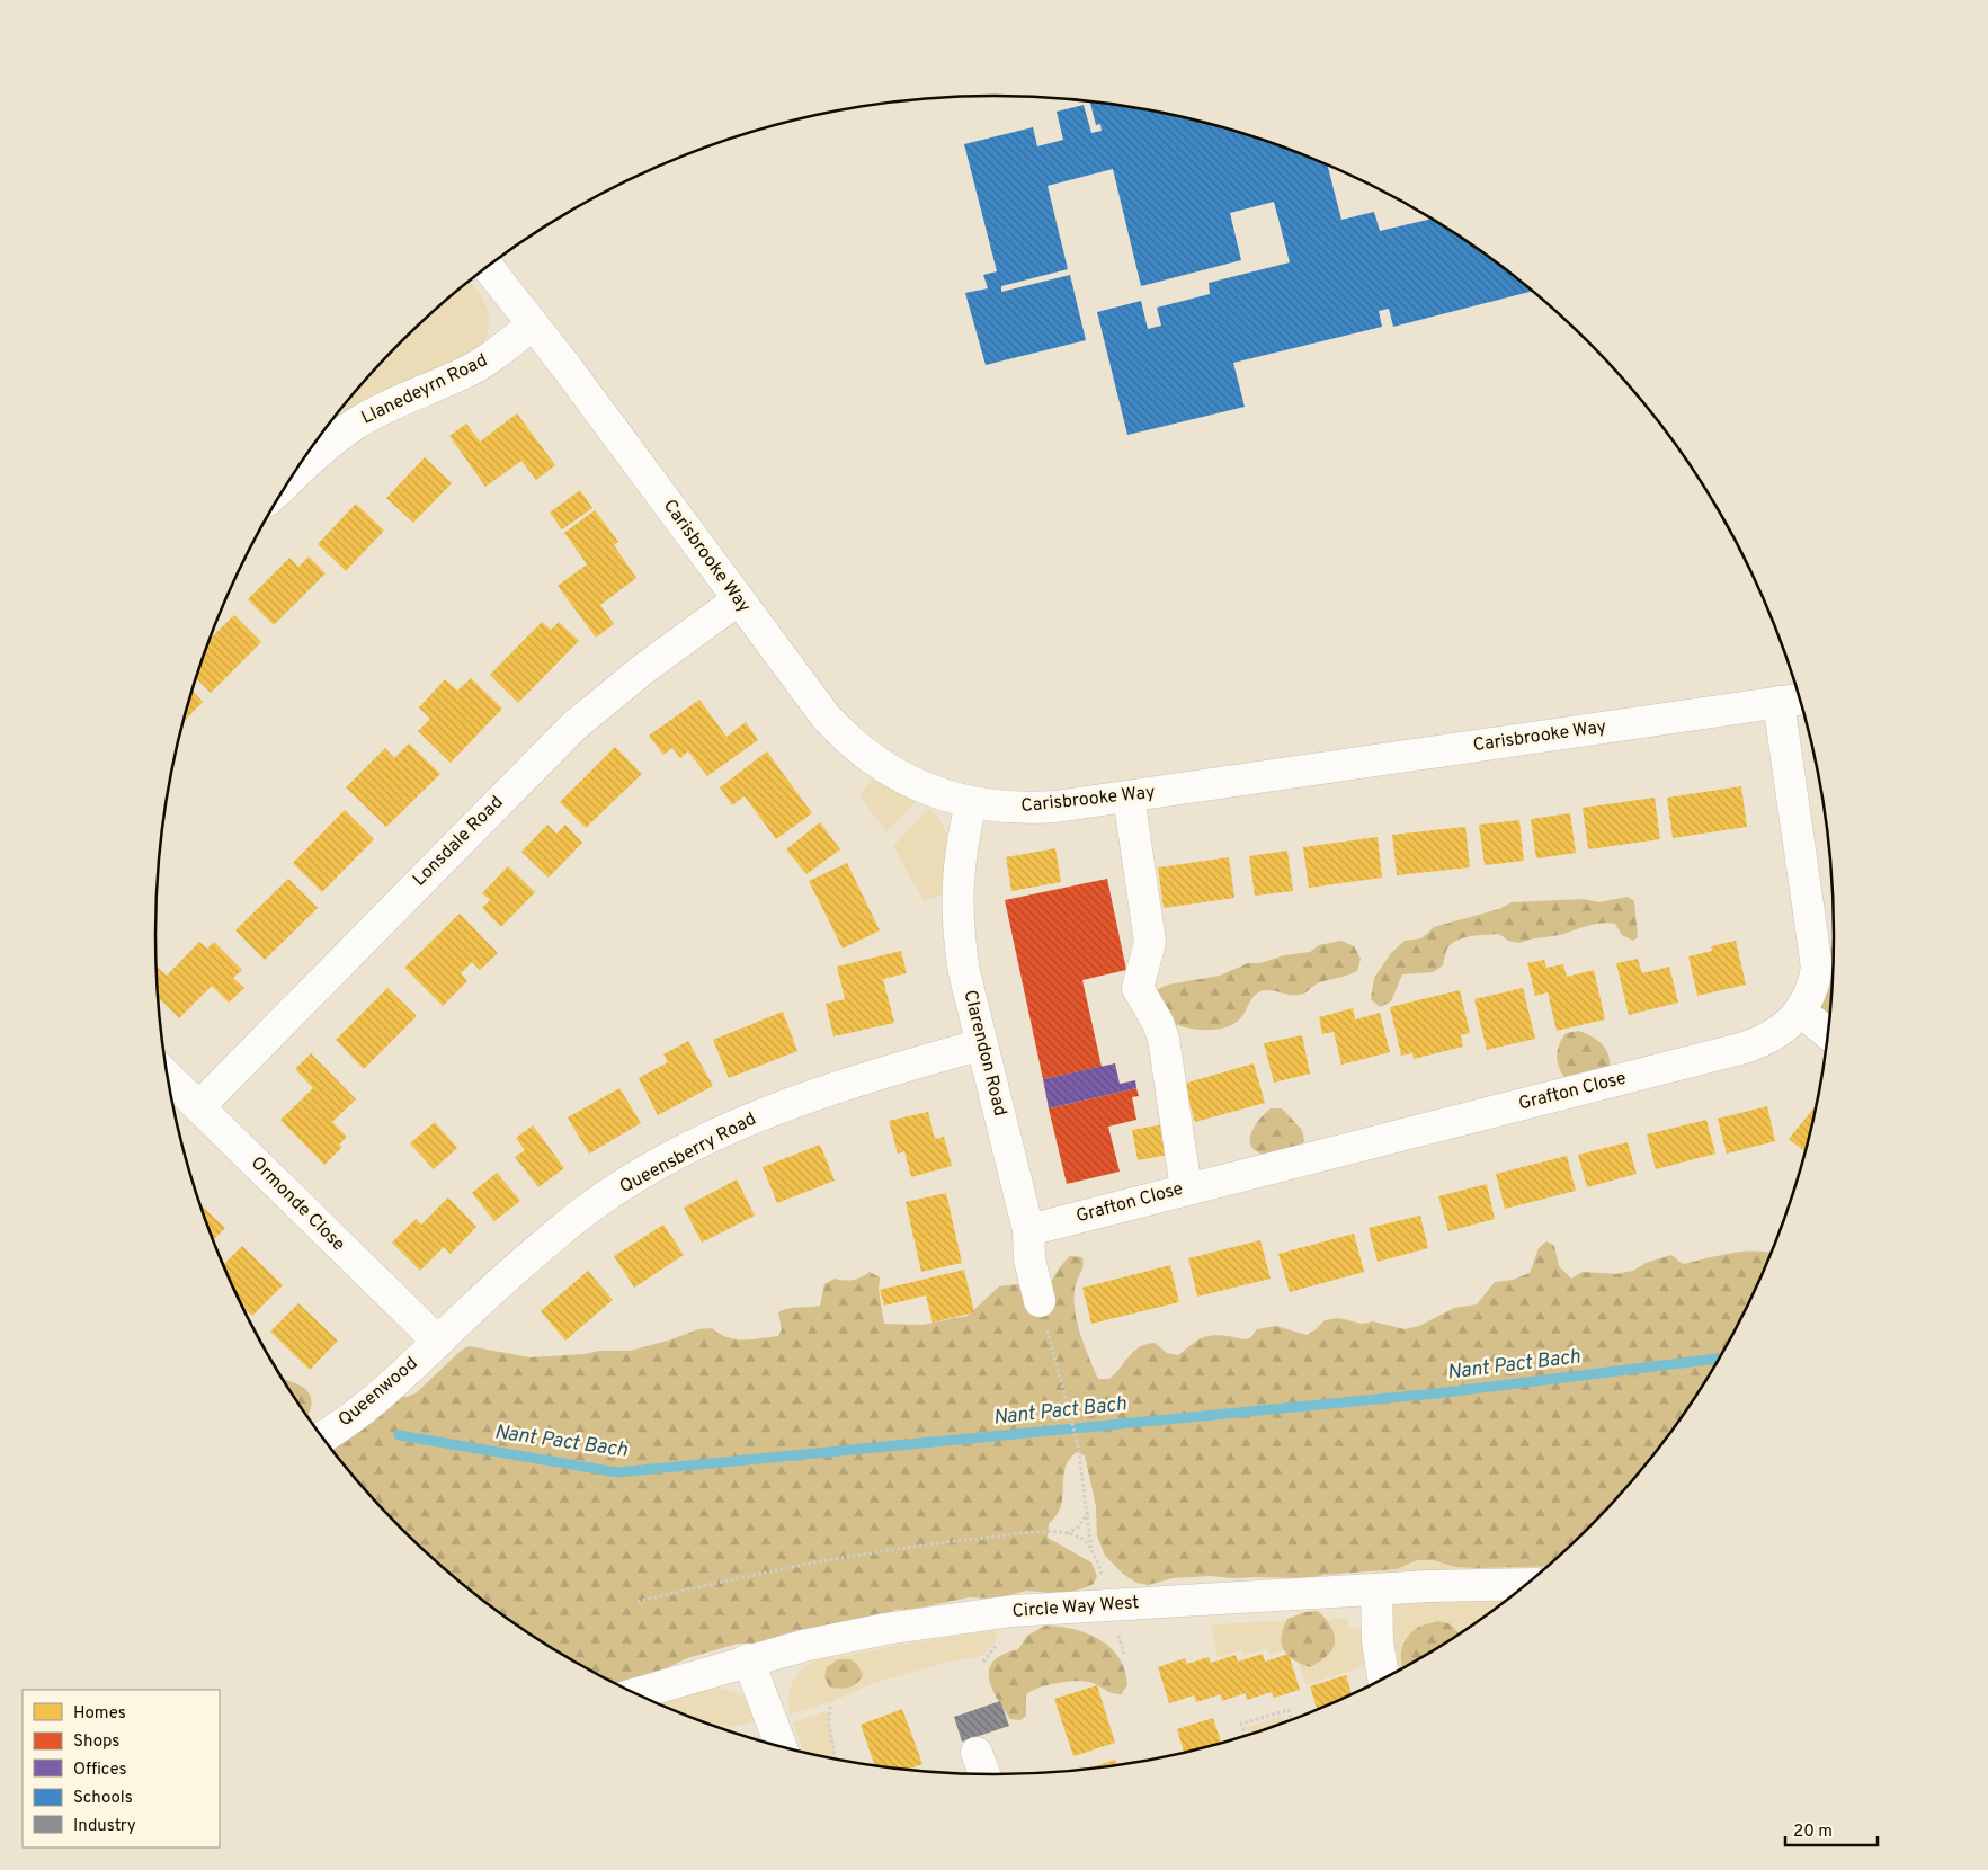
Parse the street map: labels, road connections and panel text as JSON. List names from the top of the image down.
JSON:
{
  "streets": {
    "street": [
      "Llanedeyrn Road",
      "Carisbrooke Way",
      "Lonsdale Road",
      "Clarendon Road",
      "Grafton Close",
      "Queensberry Road",
      "Ormonde Close",
      "Queenwood",
      "Circle Way West"
    ]
  },
  "crossings": [
    ["Llanedeyrn Road", "Carisbrooke Way"],
    ["Carisbrooke Way", "Lonsdale Road"],
    ["Carisbrooke Way", "Clarendon Road"],
    ["Carisbrooke Way", "Grafton Close"],
    ["Lonsdale Road", "Ormonde Close"],
    ["Clarendon Road", "Grafton Close"],
    ["Clarendon Road", "Queensberry Road"],
    ["Queensberry Road", "Ormonde Close"],
    ["Queensberry Road", "Queenwood"],
    ["Ormonde Close", "Queenwood"]
  ],
  "water": ["Nant Pact Bach"],
  "legend": [
    "Homes",
    "Shops",
    "Offices",
    "Schools",
    "Industry"
  ],
  "scale_bar": "20 m"
}
